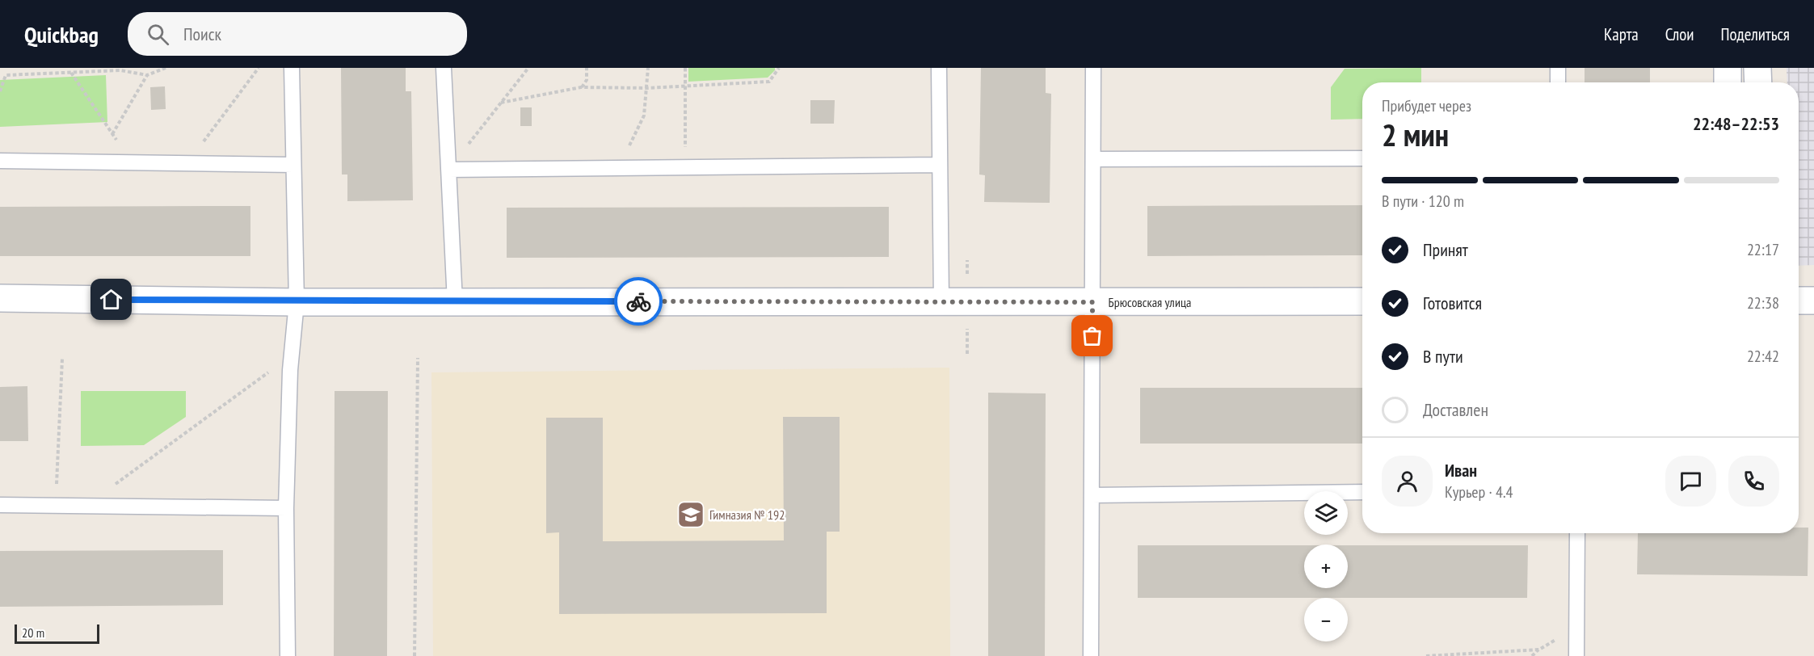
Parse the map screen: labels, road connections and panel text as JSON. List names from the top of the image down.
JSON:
{
  "streets": {
    "street": ["Брюсовская улица"]
  },
  "places": {
    "school or university": ["Гимназия № 192"]
  },
  "scale_bar": "20 m",
  "page": {
    "header": "Quickbag",
    "search": "Поиск",
    "nav": ["Карта", "Слои", "Поделиться"],
    "heading": ["2 мин", "Прибудет через", "22:48–22:53"],
    "panel": ["Иван", "Курьер · 4.4"],
    "bar": "В пути · 120 m",
    "list": [
      ["Принят", "22:17"],
      ["Готовится", "22:38"],
      ["В пути", "22:42"],
      "Доставлен"
    ],
    "map_buttons": ["+", "−"],
    "scale": "20 m"
  }
}
